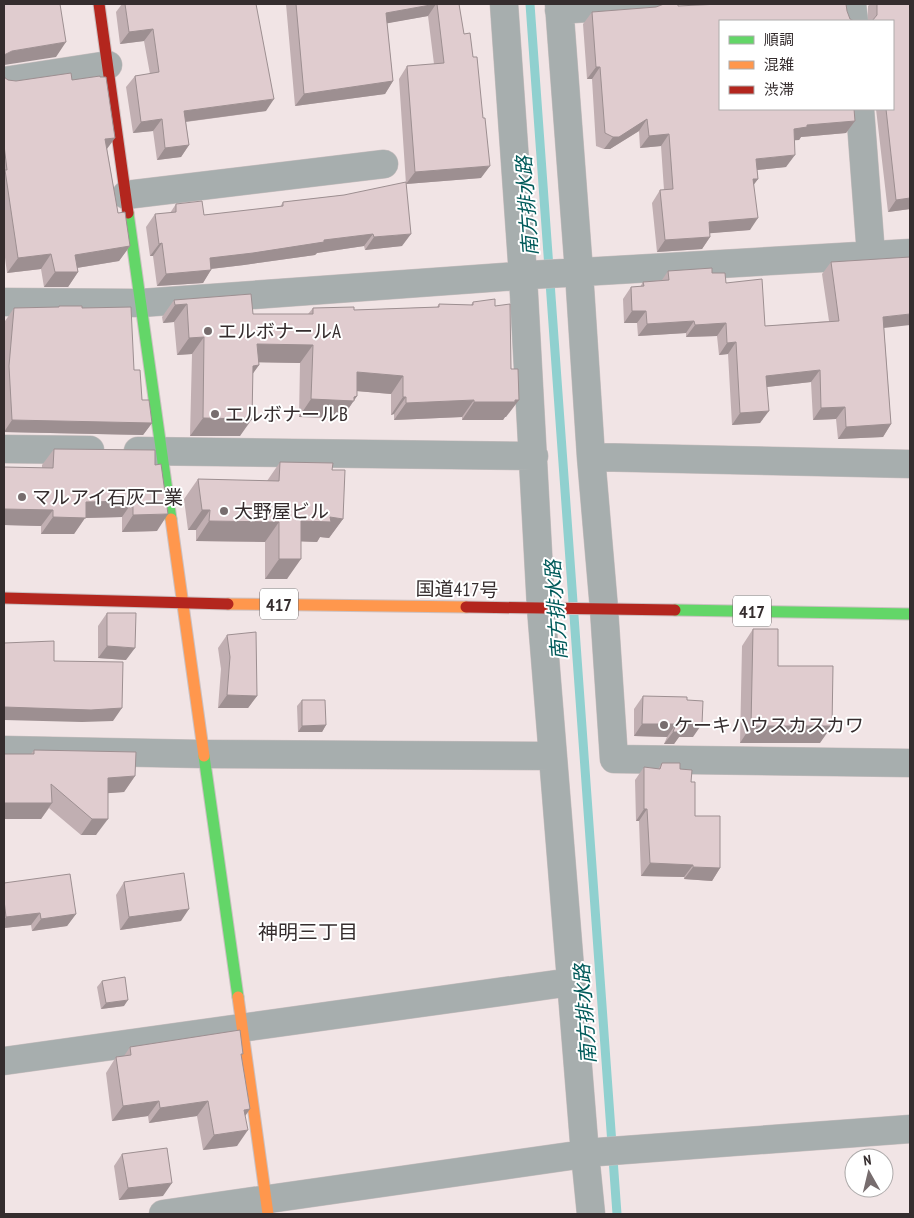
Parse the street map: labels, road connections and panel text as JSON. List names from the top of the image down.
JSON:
{
  "streets": {
    "main road": ["国道417号", "417"]
  },
  "districts": ["神明三丁目"],
  "water": ["南方排水路"],
  "places": [
    "エルボナールA",
    "エルボナールB",
    "マルアイ石灰工業",
    "大野屋ビル",
    "ケーキハウスカスカワ"
  ],
  "legend": ["順調", "混雑", "渋滞"],
  "north": "top"
}
